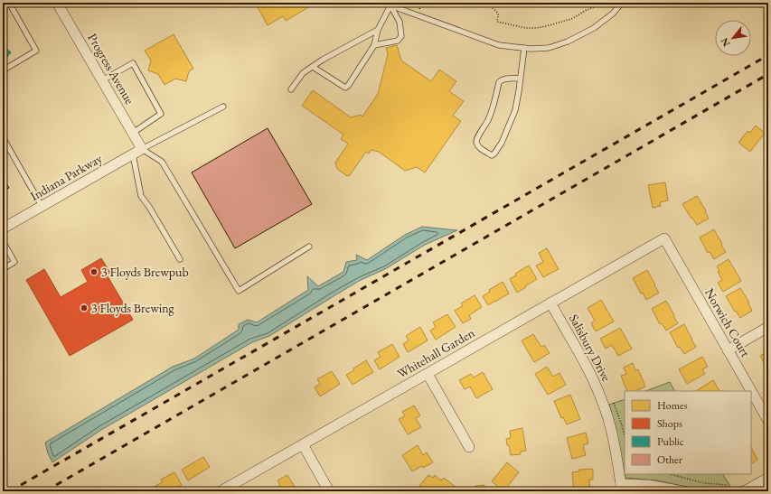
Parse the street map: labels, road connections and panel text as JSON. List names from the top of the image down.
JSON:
{
  "streets": {
    "street": [
      "Progress Avenue",
      "Indiana Parkway",
      "Norwich Court",
      "Salisbury Drive",
      "Whitehall Garden"
    ]
  },
  "crossings": [
    ["Progress Avenue", "Indiana Parkway"],
    ["Norwich Court", "Whitehall Garden"],
    ["Salisbury Drive", "Whitehall Garden"]
  ],
  "places": ["3 Floyds Brewpub", "3 Floyds Brewing"],
  "legend": [
    "Homes",
    "Shops",
    "Public",
    "Other"
  ],
  "north": "bottom left"
}
